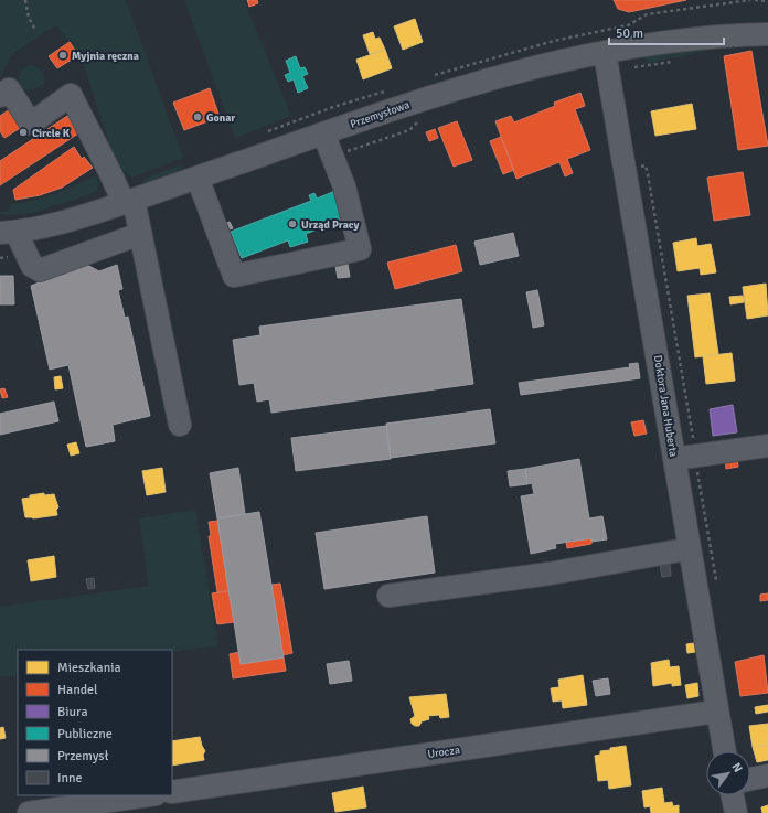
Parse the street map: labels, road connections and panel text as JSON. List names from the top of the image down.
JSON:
{
  "streets": {
    "street": ["Przemysłowa", "Doktora Jana Huberta", "Urocza"]
  },
  "crossings": [
    ["Przemysłowa", "Doktora Jana Huberta"],
    ["Doktora Jana Huberta", "Urocza"]
  ],
  "places": [
    "Myjnia ręczna",
    "Gonar",
    "Circle K",
    "Urząd Pracy"
  ],
  "legend": [
    "Mieszkania",
    "Handel",
    "Biura",
    "Publiczne",
    "Przemysł",
    "Inne"
  ],
  "scale_bar": "50 m",
  "north": "top right"
}
